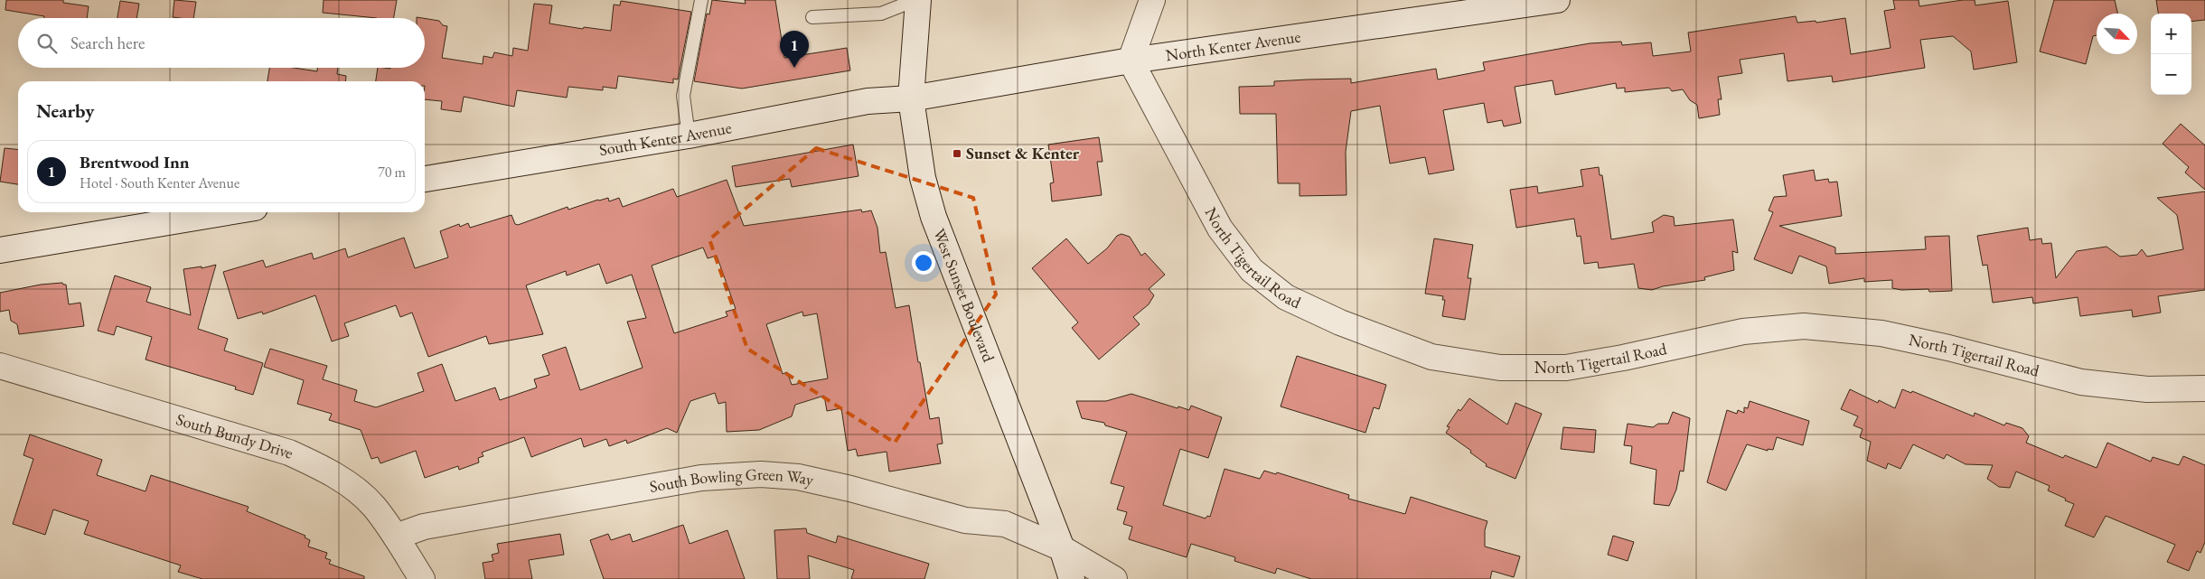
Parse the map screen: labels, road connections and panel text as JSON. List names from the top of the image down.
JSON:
{
  "streets": {
    "street": [
      "North Kenter Avenue",
      "South Kenter Avenue",
      "North Tigertail Road",
      "West Sunset Boulevard",
      "South Bundy Drive",
      "South Bowling Green Way"
    ]
  },
  "crossings": [
    ["North Kenter Avenue", "South Kenter Avenue"],
    ["North Kenter Avenue", "North Tigertail Road"],
    ["North Kenter Avenue", "West Sunset Boulevard"],
    ["South Kenter Avenue", "West Sunset Boulevard"],
    ["West Sunset Boulevard", "South Bowling Green Way"],
    ["South Bundy Drive", "South Bowling Green Way"]
  ],
  "places": {
    "transit": ["Sunset & Kenter"]
  },
  "north": "bottom right",
  "page": {
    "map_buttons": ["+", "−"],
    "search": "Search here",
    "pins": "1",
    "heading": "Nearby",
    "list": [
      {
        "mark": "1",
        "name": "Brentwood Inn",
        "note": "Hotel · South Kenter Avenue",
        "value": "70 m"
      }
    ]
  }
}
